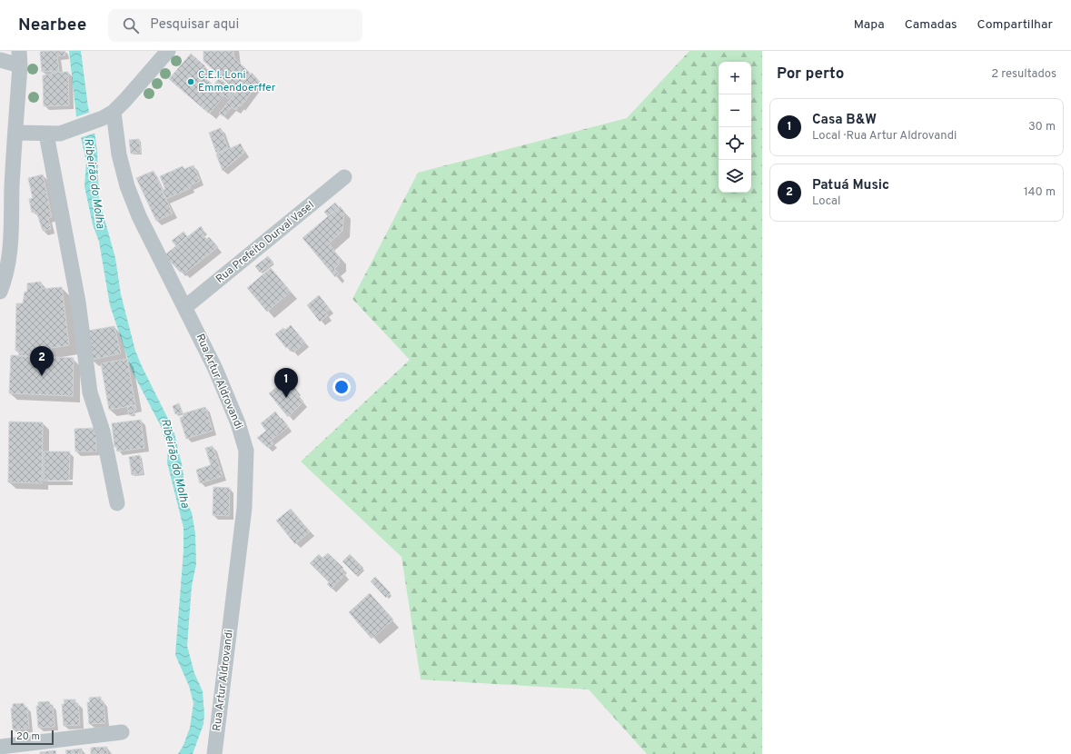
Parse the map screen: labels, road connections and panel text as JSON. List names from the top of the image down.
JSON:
{
  "streets": {
    "street": ["Rua Prefeito Durval Vasel", "Rua Artur Aldrovandi"]
  },
  "crossings": [
    ["Rua Prefeito Durval Vasel", "Rua Artur Aldrovandi"]
  ],
  "water": ["Ribeirão do Molha"],
  "places": ["C.E.I. Loni Emmendoerffer"],
  "scale_bar": "20 m",
  "page": {
    "header": "Nearbee",
    "search": "Pesquisar aqui",
    "nav": ["Mapa", "Camadas", "Compartilhar"],
    "heading": ["Por perto", "2 resultados"],
    "map_buttons": ["+", "−"],
    "list": [
      {
        "mark": "1",
        "name": "Casa B&W",
        "note": "Local · Rua Artur Aldrovandi",
        "value": "30 m"
      },
      {
        "mark": "2",
        "name": "Patuá Music",
        "note": "Local",
        "value": "140 m"
      }
    ],
    "pins": ["2", "1"],
    "scale": "20 m"
  }
}
